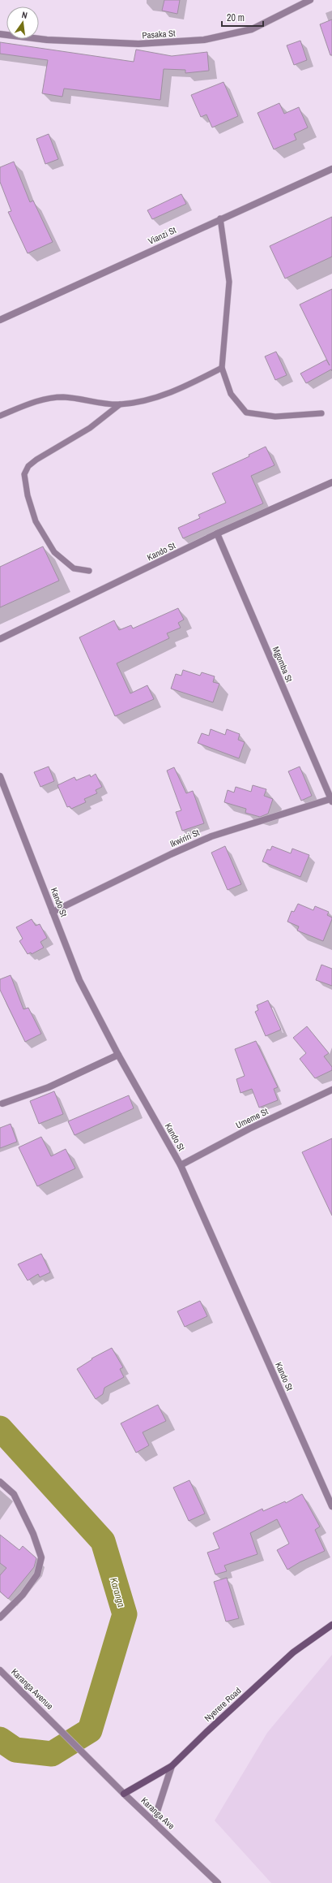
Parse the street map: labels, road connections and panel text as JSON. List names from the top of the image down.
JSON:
{
  "streets": {
    "street": [
      "Pasaka St",
      "Vianzi St",
      "Kando St",
      "Mgomba St",
      "Ikwiriri St",
      "Umeme St",
      "Karanga Avenue",
      "Nyerere Road",
      "Karanga Ave"
    ]
  },
  "crossings": [
    ["Kando St", "Mgomba St"],
    ["Kando St", "Ikwiriri St"],
    ["Kando St", "Umeme St"],
    ["Mgomba St", "Ikwiriri St"],
    ["Karanga Avenue", "Karanga Ave"],
    ["Nyerere Road", "Karanga Ave"]
  ],
  "water": ["Karanga"],
  "scale_bar": "20 m",
  "north": "top"
}
